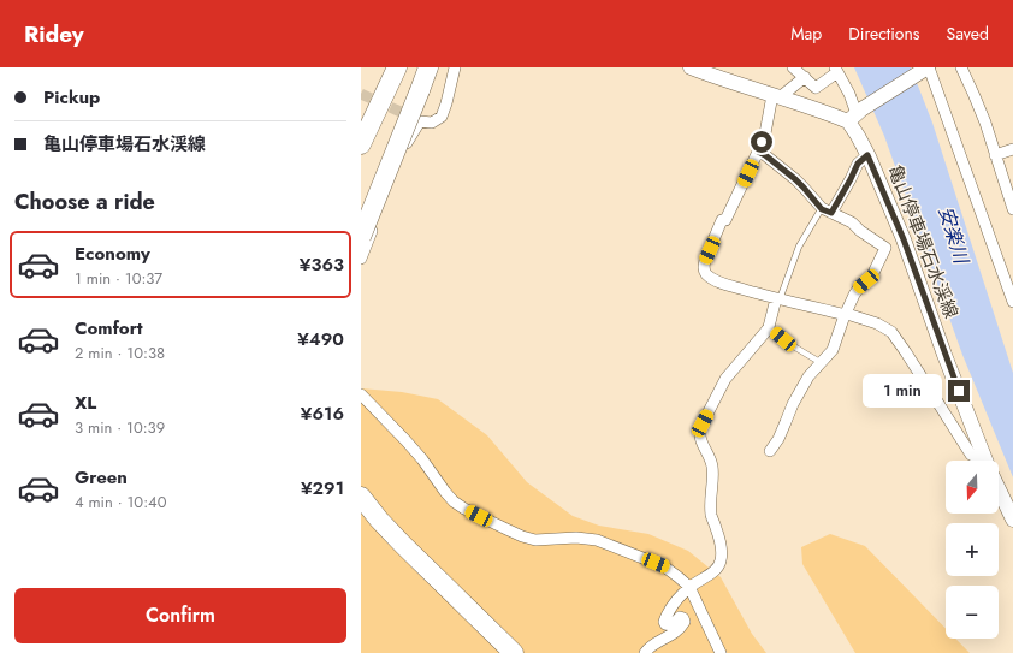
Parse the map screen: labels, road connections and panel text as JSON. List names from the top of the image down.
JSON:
{
  "streets": {
    "main road": ["亀山停車場石水渓線"]
  },
  "water": ["安楽川"],
  "north": "bottom",
  "page": {
    "header": "Ridey",
    "nav": ["Map", "Directions", "Saved"],
    "banner": ["Pickup", "亀山停車場石水渓線"],
    "heading": "Choose a ride",
    "list": [
      {
        "name": "Economy",
        "note": "1 min · 10:37",
        "value": "¥363"
      },
      {
        "name": "Comfort",
        "note": "2 min · 10:38",
        "value": "¥490"
      },
      {
        "name": "XL",
        "note": "3 min · 10:39",
        "value": "¥616"
      },
      {
        "name": "Green",
        "note": "4 min · 10:40",
        "value": "¥291"
      }
    ],
    "bubble": "1 min",
    "map_buttons": ["+", "−"],
    "buttons": "Confirm"
  }
}
